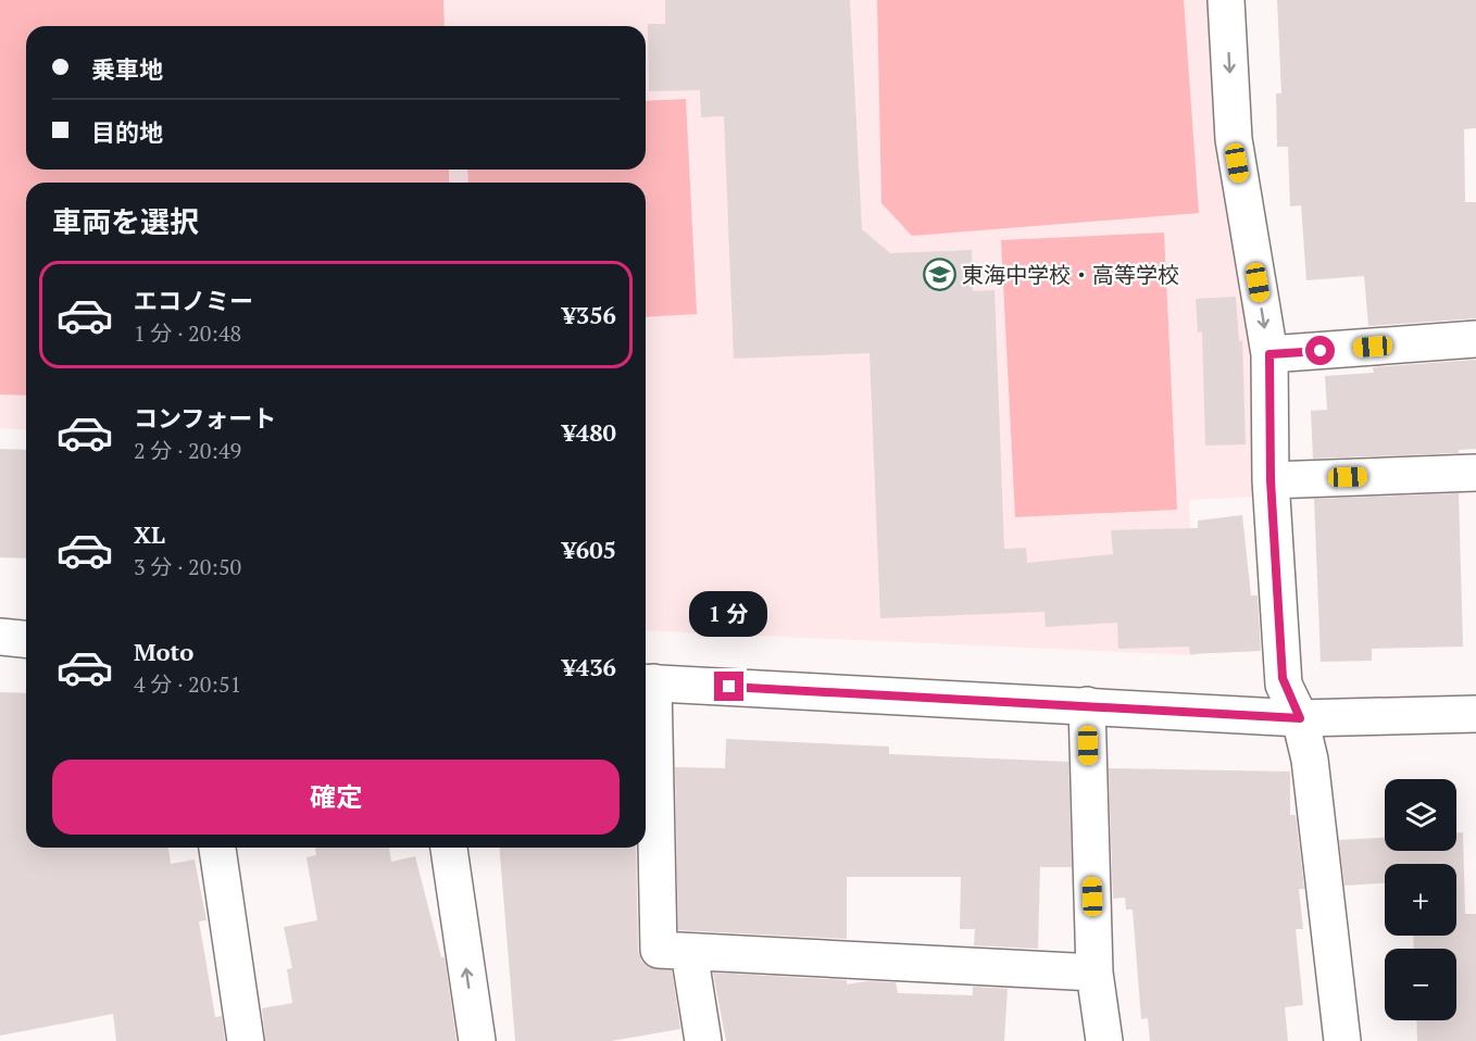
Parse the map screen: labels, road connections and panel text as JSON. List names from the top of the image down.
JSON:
{
  "places": {
    "school or university": ["東海中学校・高等学校"]
  },
  "page": {
    "banner": ["乗車地", "目的地"],
    "heading": "車両を選択",
    "list": [
      {
        "name": "エコノミー",
        "note": "1 分 · 20:48",
        "value": "¥356"
      },
      {
        "name": "コンフォート",
        "note": "2 分 · 20:49",
        "value": "¥480"
      },
      {
        "name": "XL",
        "note": "3 分 · 20:50",
        "value": "¥605"
      },
      {
        "name": "Moto",
        "note": "4 分 · 20:51",
        "value": "¥436"
      }
    ],
    "bubble": "1 分",
    "buttons": "確定",
    "map_buttons": ["+", "−"]
  }
}
